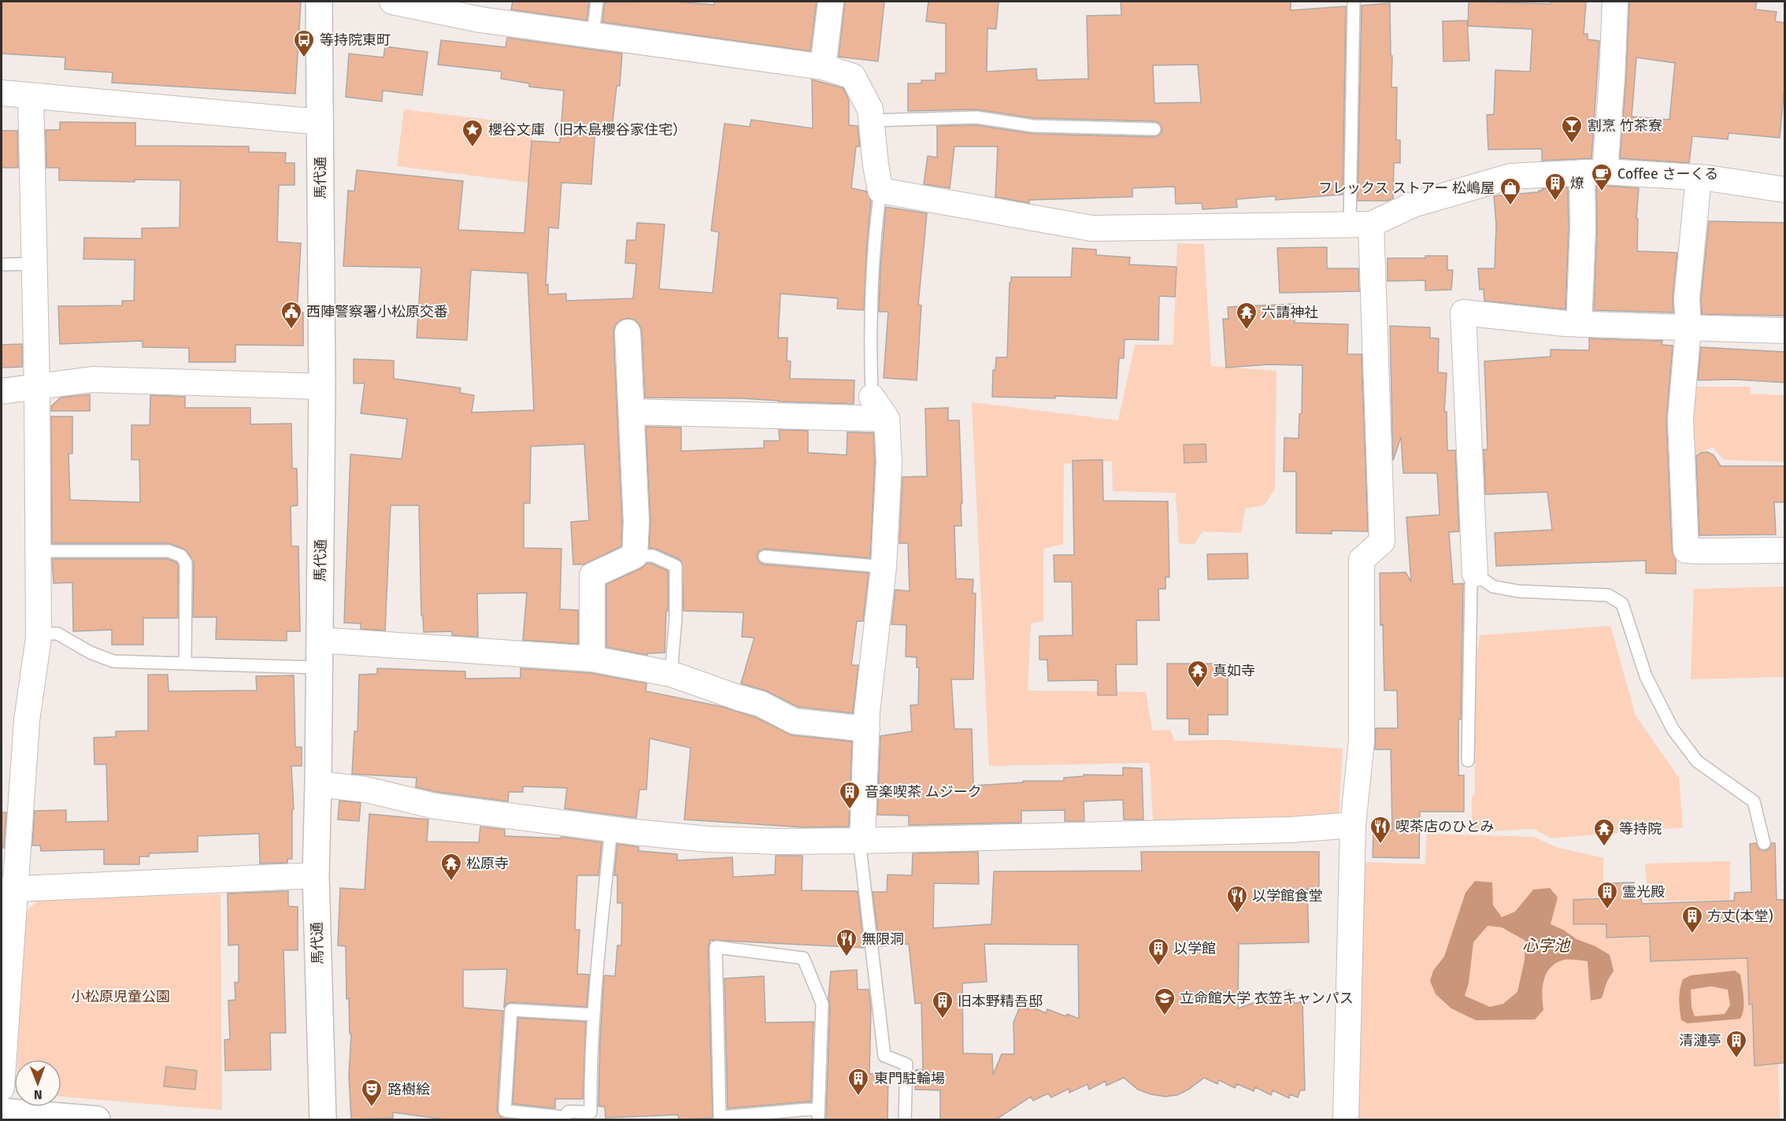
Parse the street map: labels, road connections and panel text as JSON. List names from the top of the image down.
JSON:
{
  "streets": {
    "street": ["馬代通"]
  },
  "water": ["心字池"],
  "parks": ["小松原児童公園"],
  "places": {
    "bus stop": ["等持院東町"],
    "bar": ["割烹 竹茶寮"],
    "place": ["櫻谷文庫（旧木島櫻谷家住宅）"],
    "cafe": ["Coffee さーくる"],
    "building": [
      "燎",
      "音楽喫茶 ムジーク",
      "霊光殿",
      "方丈(本堂)",
      "以学館",
      "旧本野精吾邸",
      "清漣亭",
      "東門駐輪場"
    ],
    "shop": ["フレックス ストアー 松嶋屋"],
    "public building": ["西陣警察署小松原交番"],
    "temple": [
      "六請神社",
      "真如寺",
      "等持院",
      "松原寺"
    ],
    "restaurant": ["喫茶店のひとみ", "以学館食堂", "無限洞"],
    "school or university": ["立命館大学 衣笠キャンパス"],
    "theatre": ["路樹絵"]
  },
  "north": "bottom"
}
